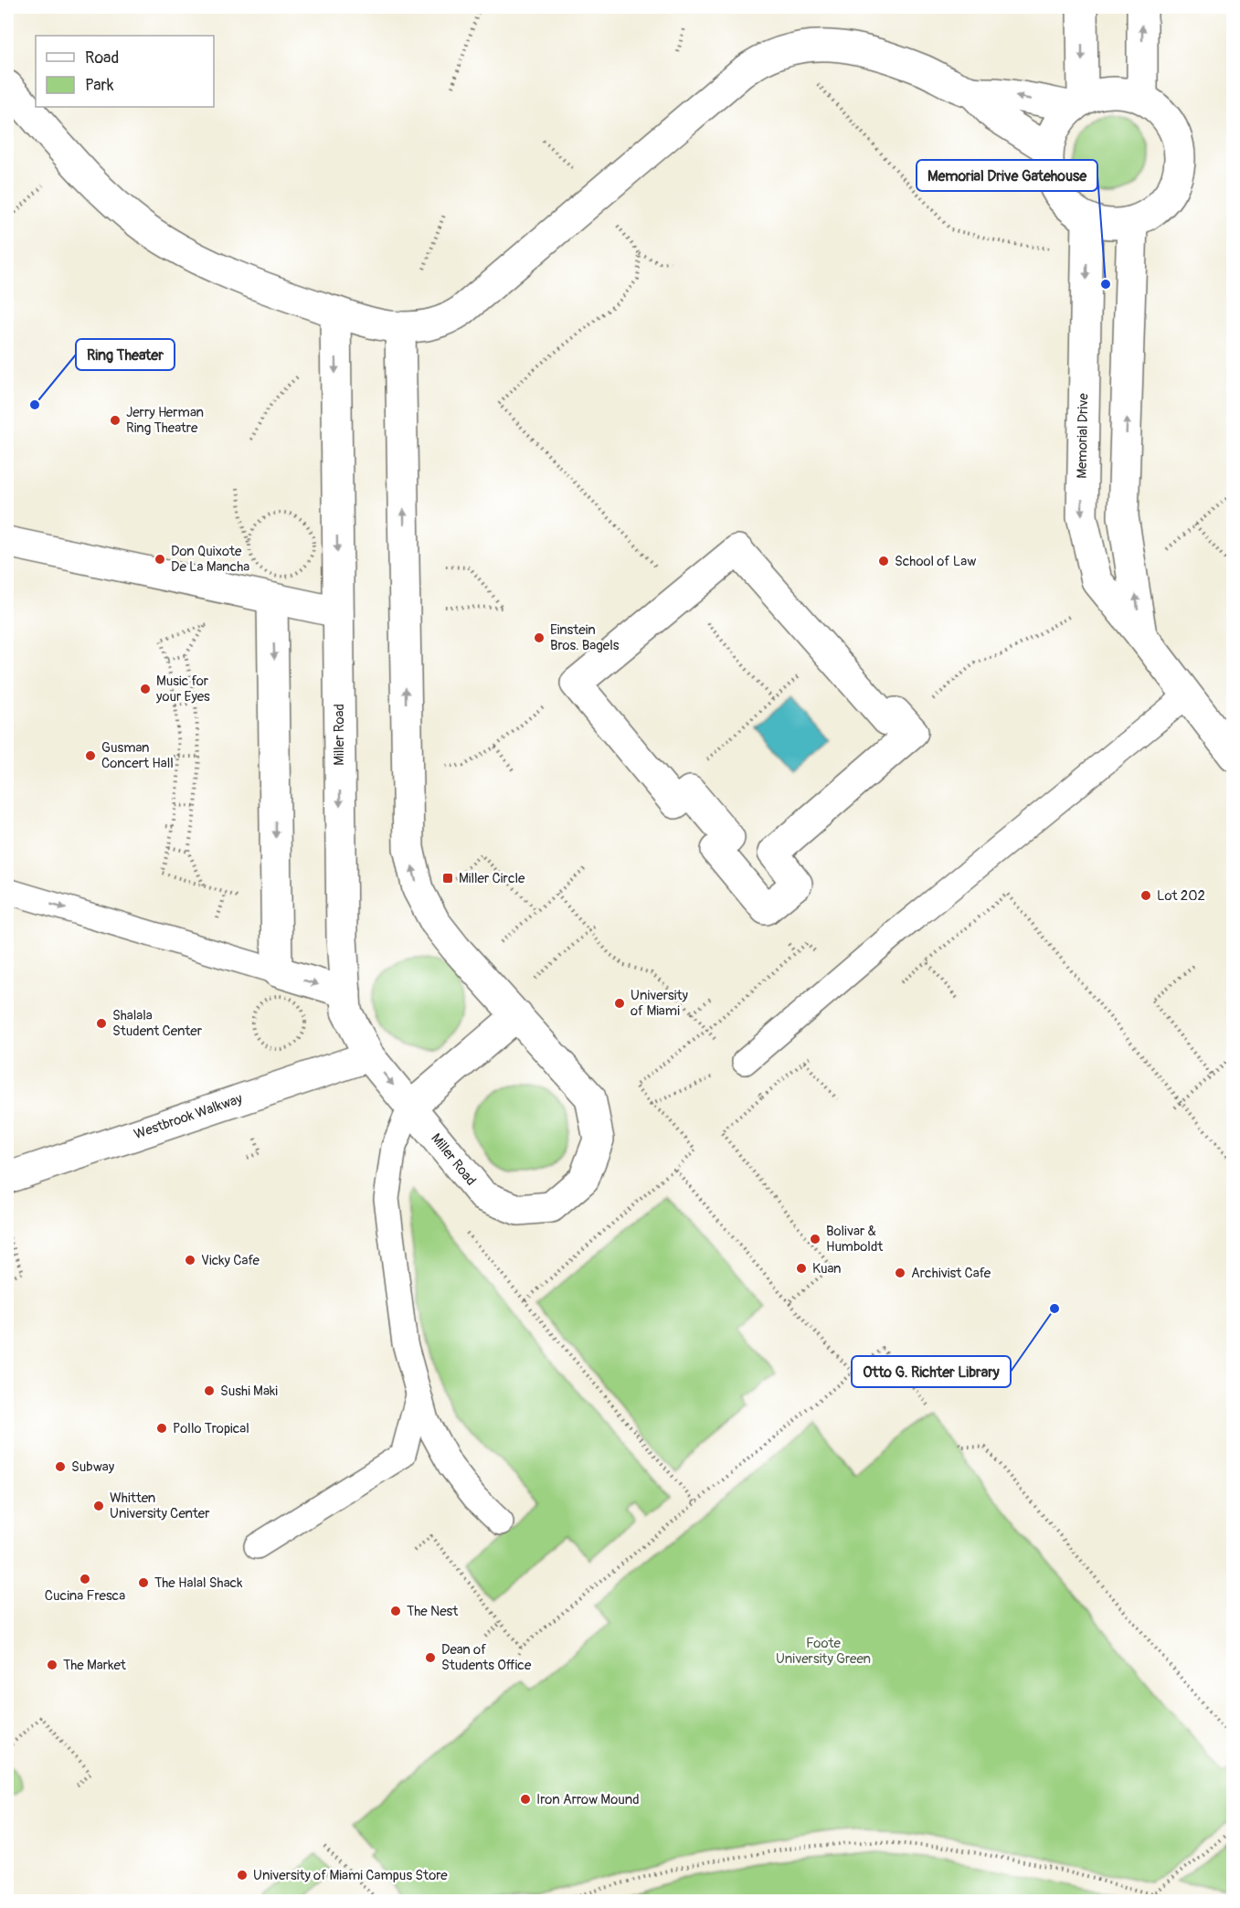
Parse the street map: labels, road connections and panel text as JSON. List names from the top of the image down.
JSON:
{
  "streets": {
    "street": ["Memorial Drive", "Miller Road", "Westbrook Walkway"]
  },
  "crossings": [
    ["Miller Road", "Westbrook Walkway"]
  ],
  "parks": ["Foote University Green"],
  "places": {
    "other": [
      "Memorial Drive Gatehouse",
      "Ring Theater",
      "Jerry Herman Ring Theatre",
      "Don Quixote De La Mancha",
      "School of Law",
      "Einstein Bros. Bagels",
      "Music for your Eyes",
      "Gusman Concert Hall",
      "Lot 202",
      "University of Miami",
      "Shalala Student Center",
      "Bolivar & Humboldt",
      "Vicky Cafe",
      "Kuan",
      "Archivist Cafe",
      "Otto G. Richter Library",
      "Sushi Maki",
      "Pollo Tropical",
      "Subway",
      "Whitten University Center",
      "Cucina Fresca",
      "The Halal Shack",
      "The Nest",
      "Dean of Students Office",
      "The Market",
      "Iron Arrow Mound",
      "University of Miami Campus Store"
    ],
    "transit": ["Miller Circle"]
  },
  "legend": ["Road", "Park"]
}
